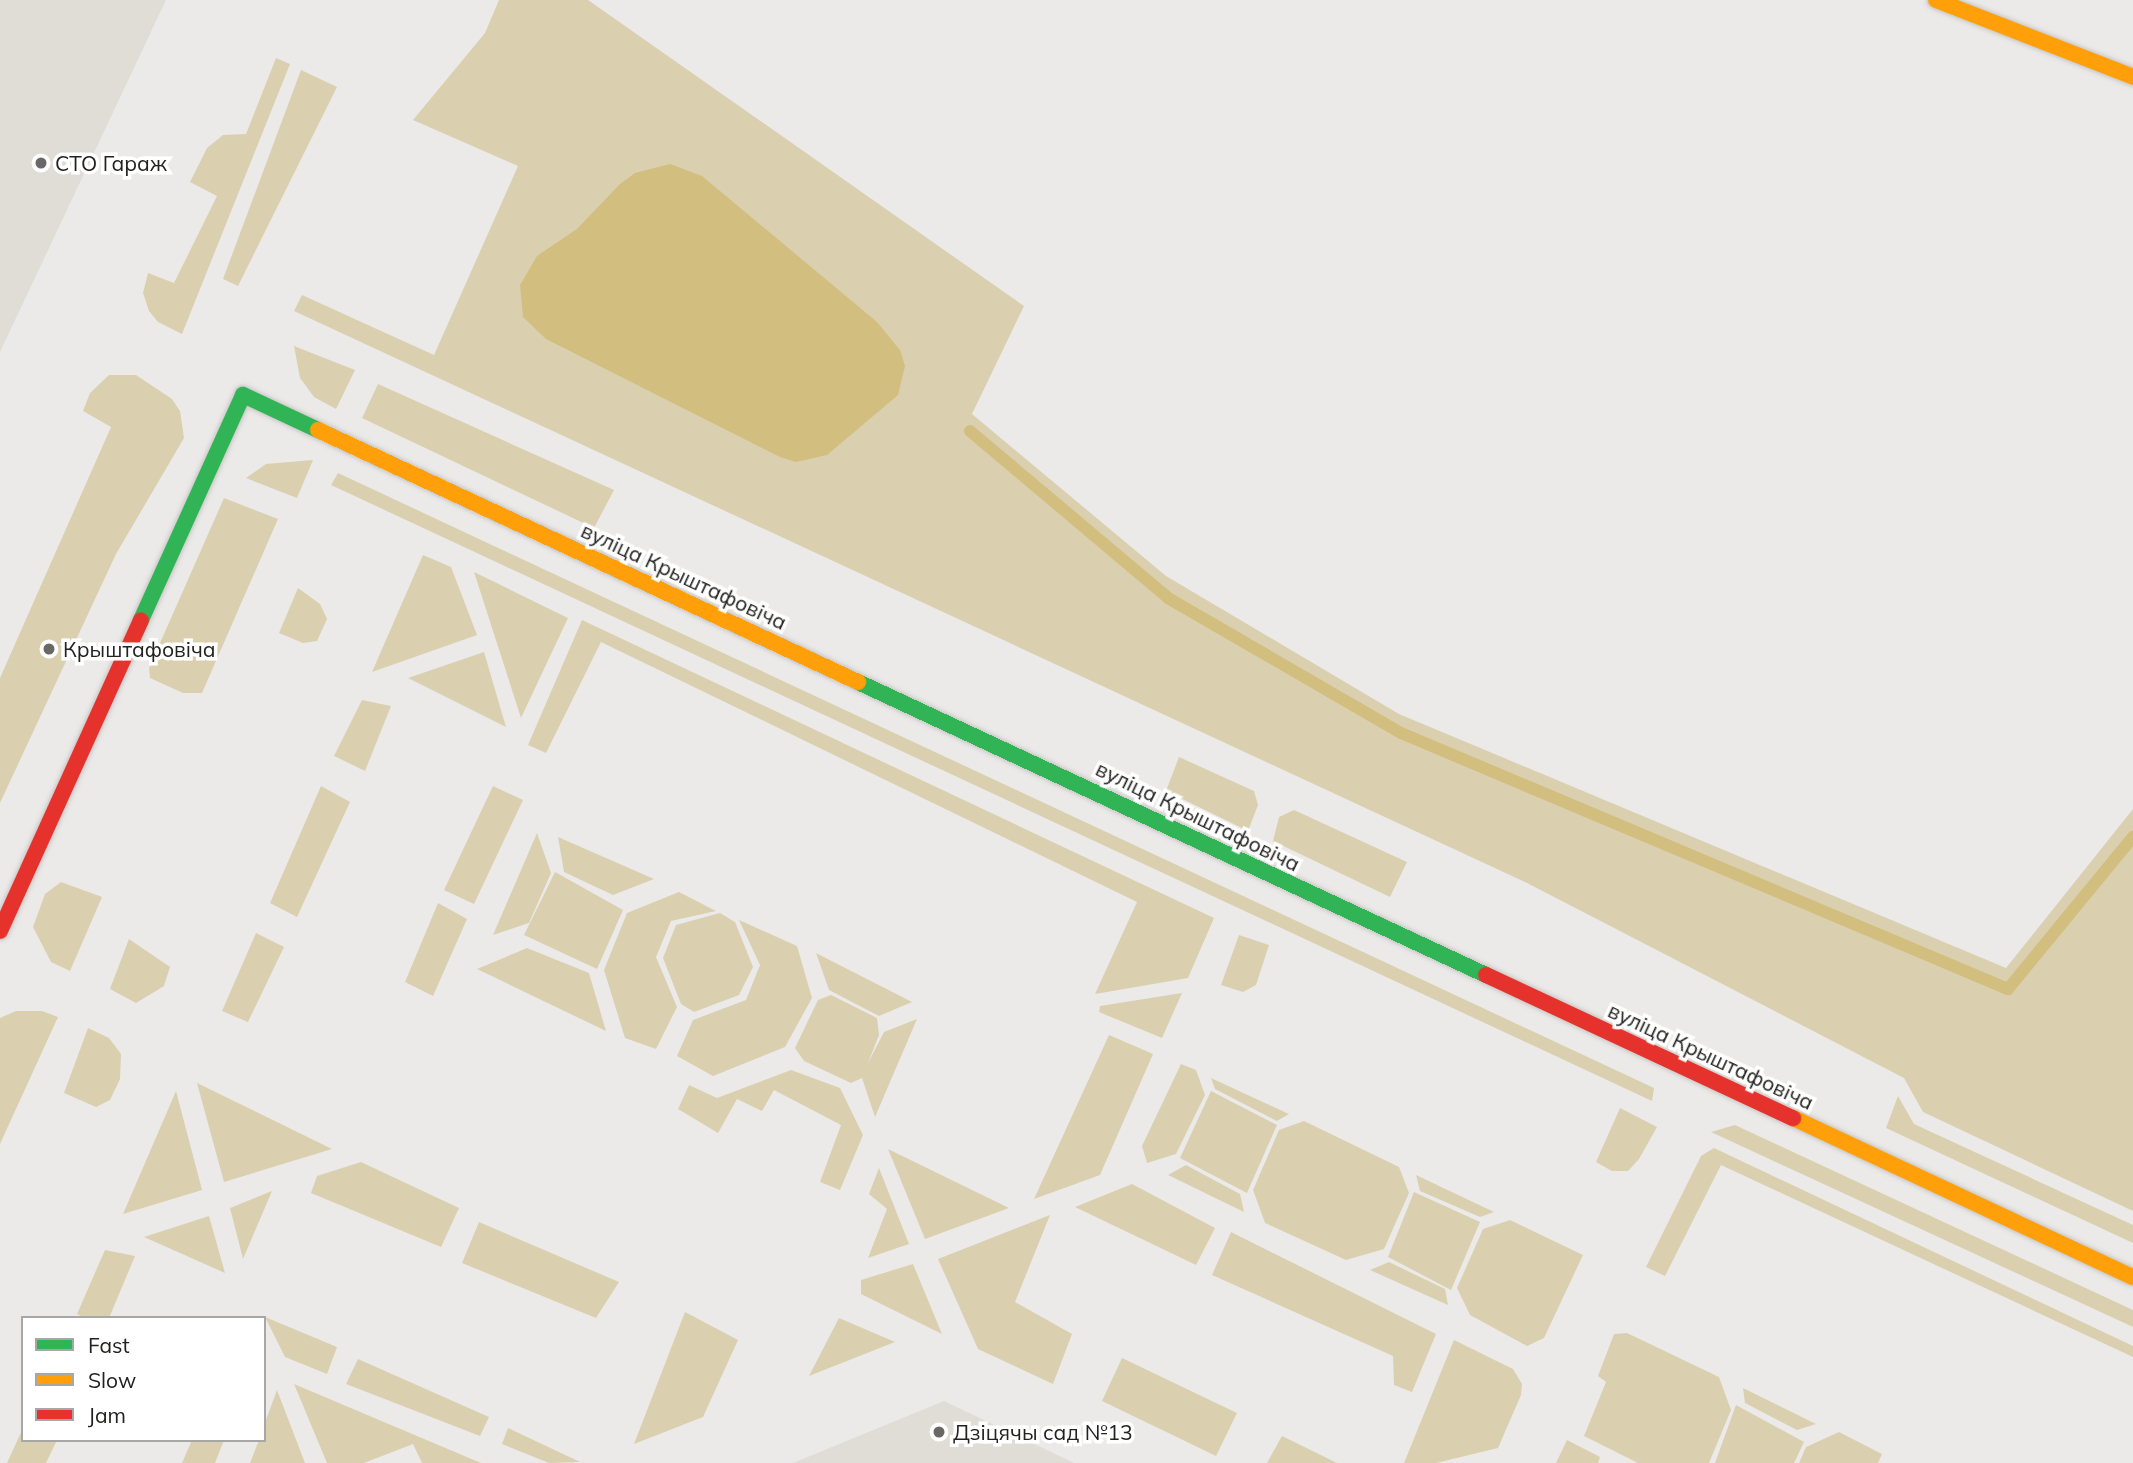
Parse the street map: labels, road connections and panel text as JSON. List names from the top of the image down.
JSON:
{
  "streets": {
    "street": ["вуліца Крыштафовіча"]
  },
  "places": ["СТО Гараж", "Крыштафовіча", "Дзіцячы сад №13"],
  "legend": ["Fast", "Slow", "Jam"]
}
